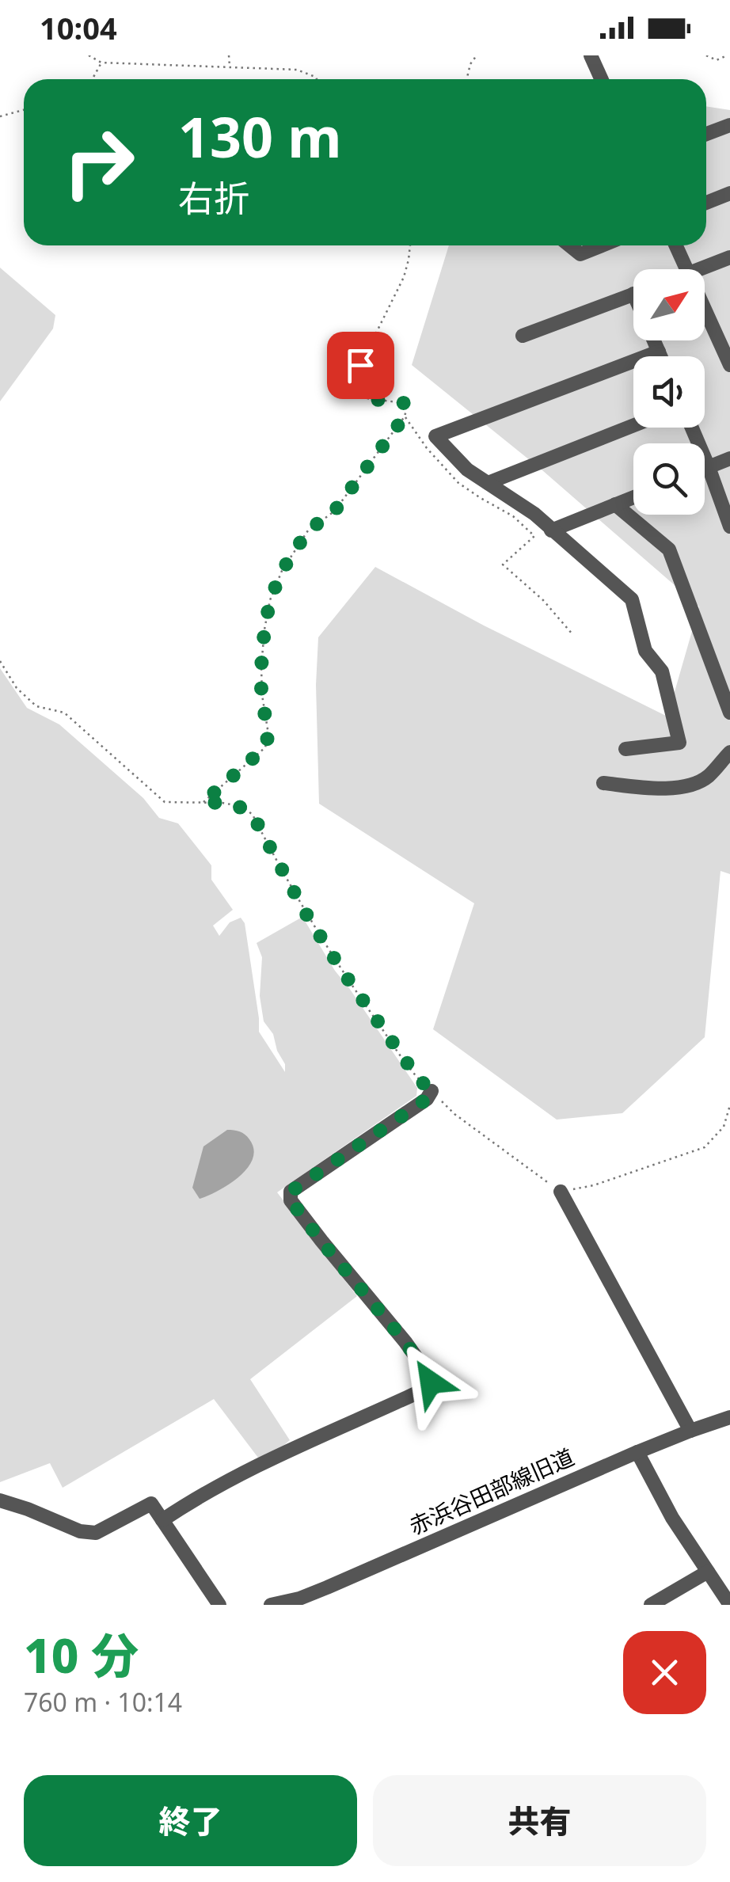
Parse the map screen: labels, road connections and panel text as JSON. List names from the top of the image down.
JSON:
{
  "streets": {
    "street": ["赤浜谷田部線旧道"]
  },
  "north": "top right",
  "page": {
    "status": "10:04",
    "turn": ["130 m", "右折"],
    "heading": ["10 分", "760 m · 10:14"],
    "buttons": ["終了", "共有"]
  }
}
